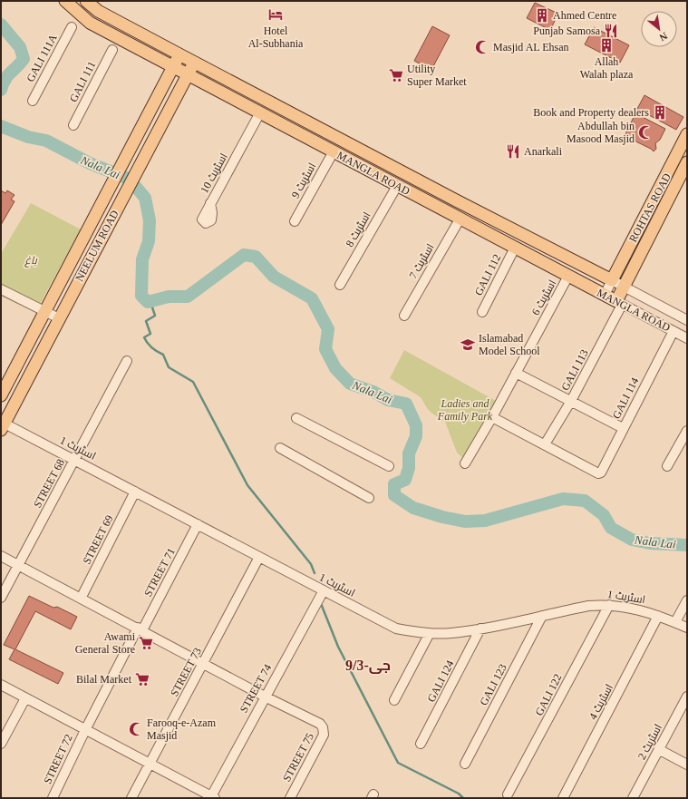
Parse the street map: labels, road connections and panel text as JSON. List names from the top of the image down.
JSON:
{
  "streets": {
    "main road": ["MANGLA ROAD", "ROHTAS ROAD", "NEELUM ROAD"],
    "street": [
      "GALI 111A",
      "GALI 111",
      "اسٹریٹ 10",
      "اسٹریٹ 9",
      "اسٹریٹ 8",
      "اسٹریٹ 7",
      "GALI 112",
      "اسٹریٹ 6",
      "GALI 113",
      "GALI 114",
      "اسٹریٹ 1",
      "STREET 68",
      "STREET 69",
      "STREET 71",
      "STREET 73",
      "GALI 124",
      "GALI 123",
      "STREET 74",
      "GALI 122",
      "اسٹریٹ 4",
      "اسٹریٹ 2",
      "STREET 75",
      "STREET 72"
    ]
  },
  "crossings": [
    ["اسٹریٹ 10", "MANGLA ROAD"],
    ["MANGLA ROAD", "اسٹریٹ 9"],
    ["MANGLA ROAD", "ROHTAS ROAD"],
    ["MANGLA ROAD", "اسٹریٹ 8"],
    ["MANGLA ROAD", "NEELUM ROAD"],
    ["MANGLA ROAD", "اسٹریٹ 7"],
    ["MANGLA ROAD", "GALI 112"],
    ["MANGLA ROAD", "اسٹریٹ 6"],
    ["MANGLA ROAD", "GALI 113"],
    ["MANGLA ROAD", "GALI 114"],
    ["ROHTAS ROAD", "GALI 113"],
    ["NEELUM ROAD", "اسٹریٹ 1"],
    ["GALI 113", "GALI 114"],
    ["اسٹریٹ 1", "STREET 68"],
    ["اسٹریٹ 1", "STREET 69"],
    ["اسٹریٹ 1", "STREET 71"],
    ["اسٹریٹ 1", "STREET 73"],
    ["اسٹریٹ 1", "GALI 124"],
    ["اسٹریٹ 1", "GALI 123"],
    ["اسٹریٹ 1", "STREET 74"],
    ["اسٹریٹ 1", "GALI 122"],
    ["اسٹریٹ 1", "اسٹریٹ 4"],
    ["STREET 71", "STREET 72"],
    ["STREET 74", "STREET 75"]
  ],
  "districts": ["جی-9/3"],
  "water": ["Nala Lai"],
  "parks": ["باغ", "Ladies and Family Park"],
  "places": {
    "hotel": ["Hotel Al-Subhania"],
    "building": ["Ahmed Centre", "Allah Walah plaza", "Book and Property dealers"],
    "restaurant": ["Punjab Samosa", "Anarkali"],
    "mosque": ["Masjid AL Ehsan", "Abdullah bin Masood Masjid", "Farooq-e-Azam Masjid"],
    "supermarket": ["Utility Super Market", "Awami General Store", "Bilal Market"],
    "school or university": ["Islamabad Model School"]
  },
  "north": "bottom right"
}
